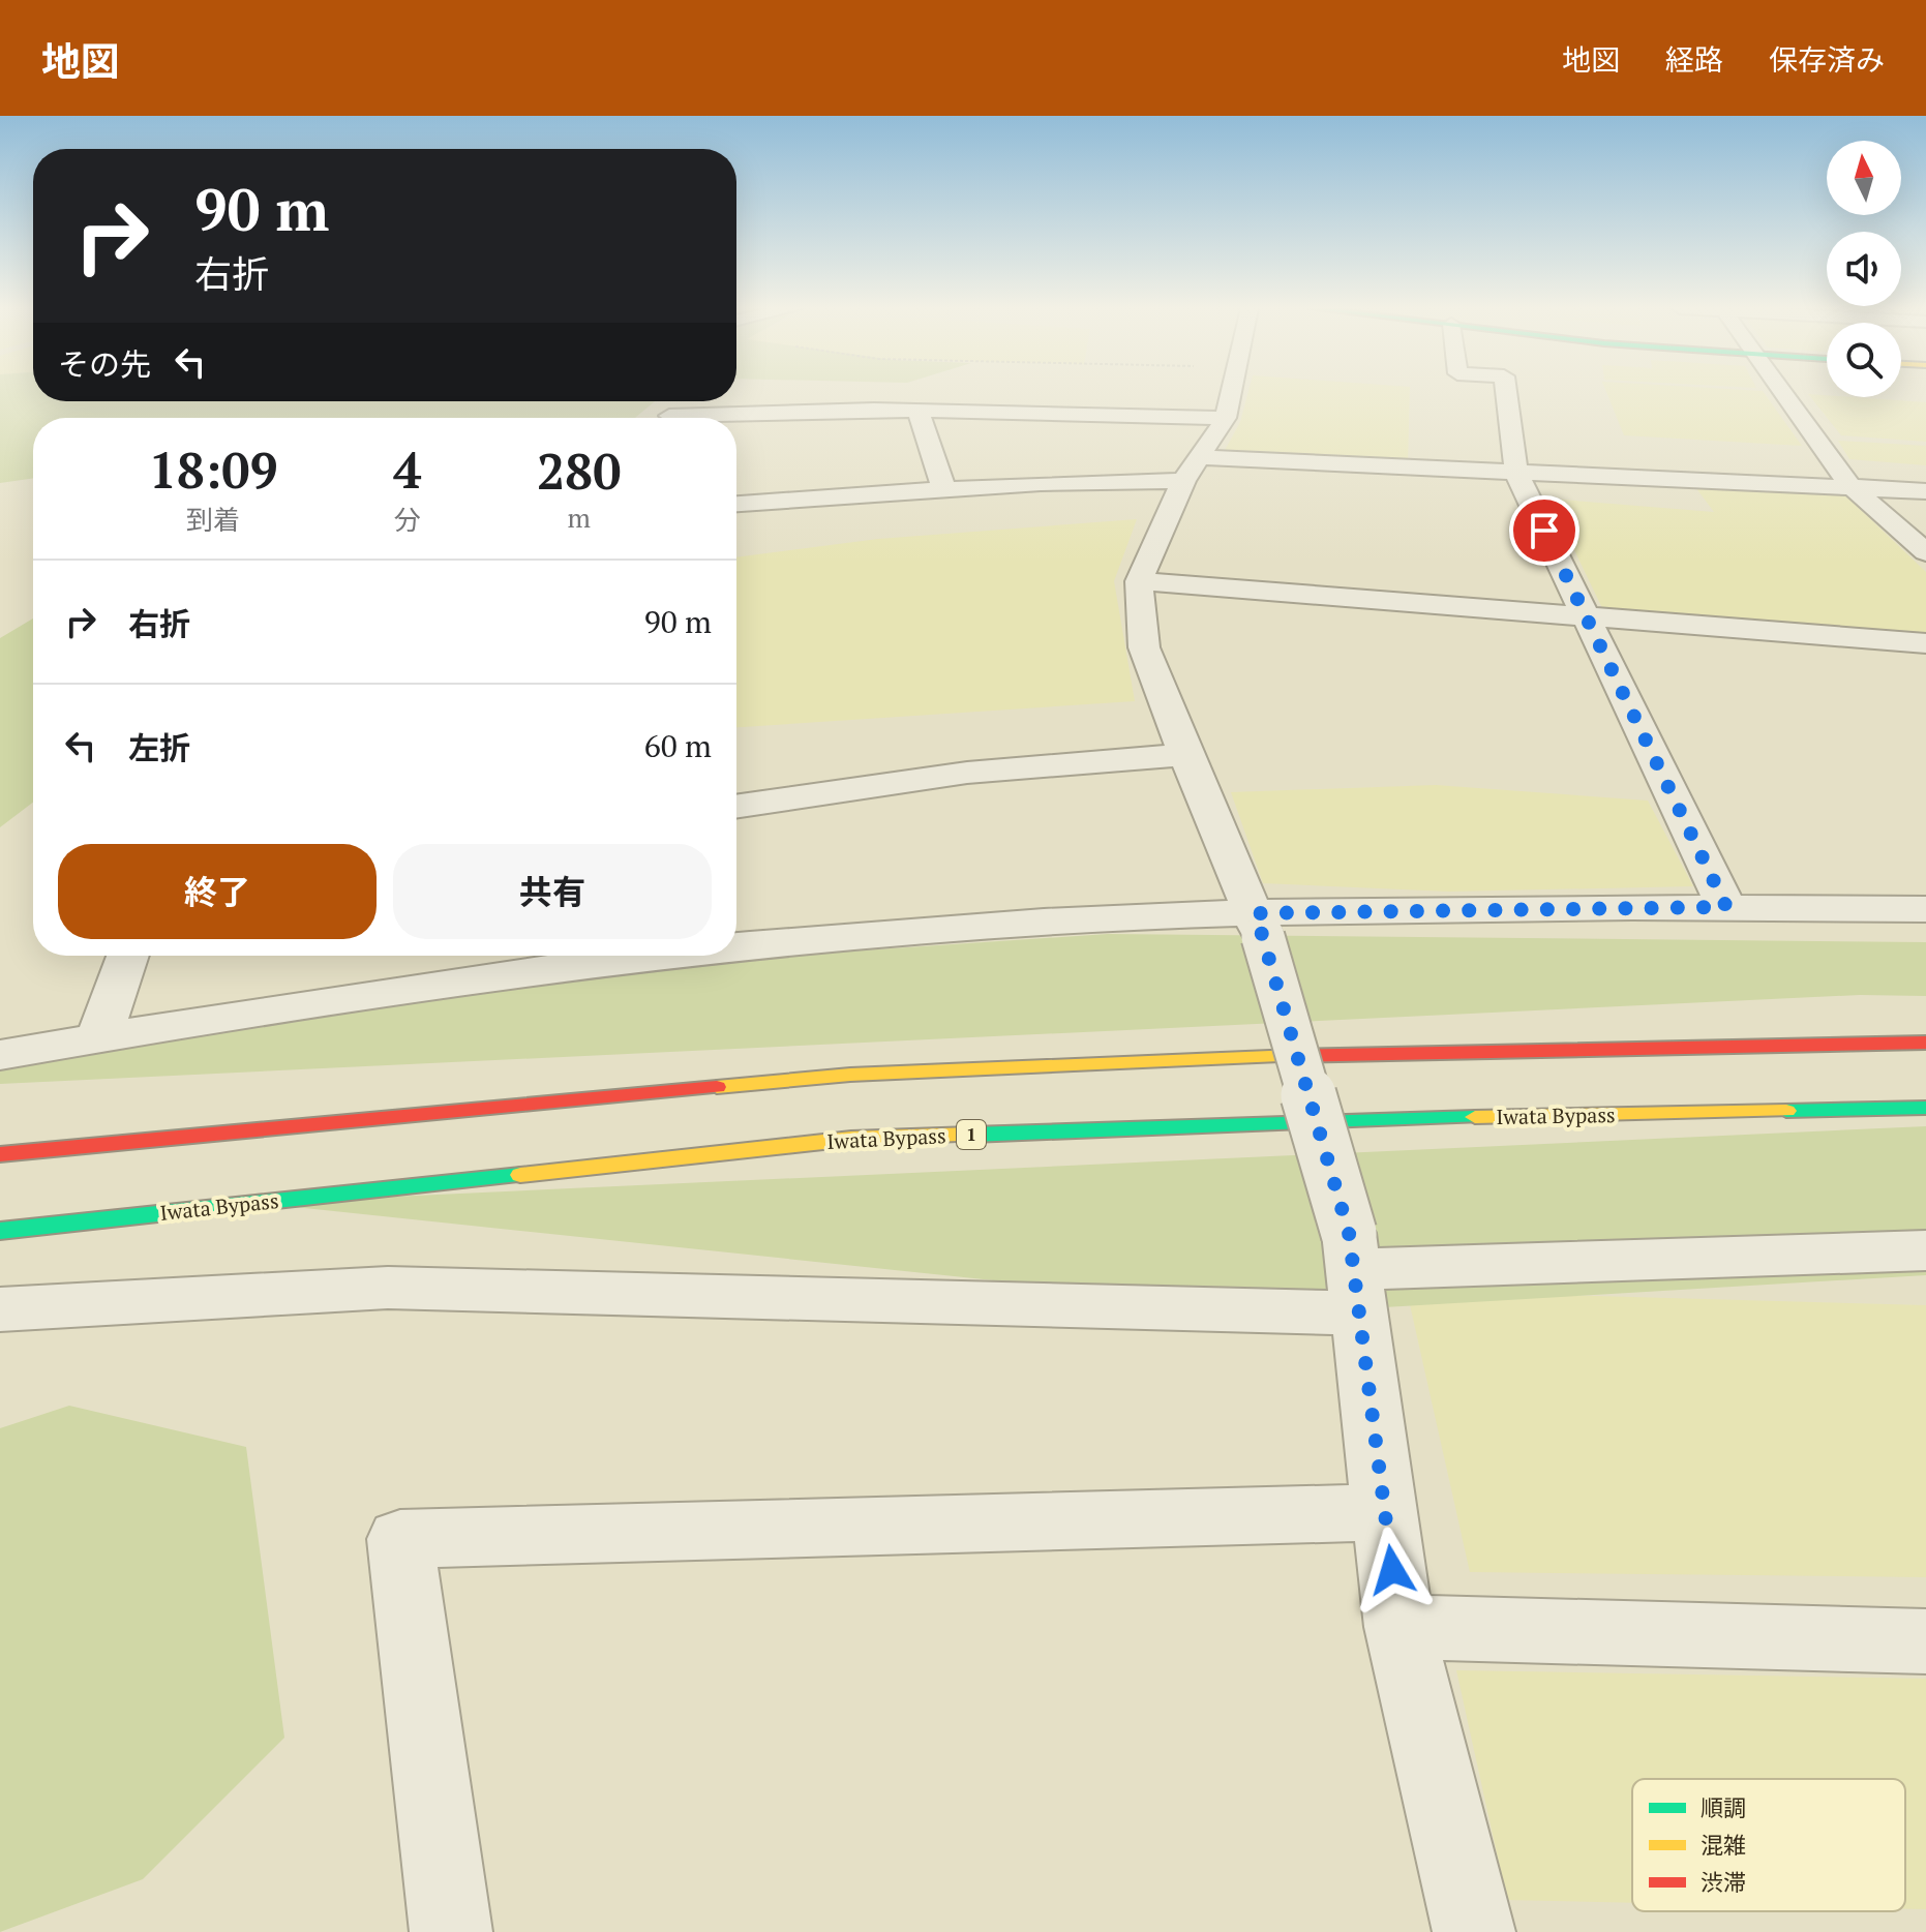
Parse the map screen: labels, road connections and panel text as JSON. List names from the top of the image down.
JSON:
{
  "streets": {
    "main road": ["Iwata Bypass", "1"]
  },
  "legend": ["順調", "混雑", "渋滞"],
  "north": "top",
  "page": {
    "header": "地図",
    "nav": ["地図", "経路", "保存済み"],
    "turn": ["90 m", "右折"],
    "then": "その先",
    "eta": [
      "18:09",
      "到着",
      "4",
      "分",
      "280",
      "m"
    ],
    "list": [
      {
        "name": "右折",
        "value": "90 m"
      },
      {
        "name": "左折",
        "value": "60 m"
      }
    ],
    "buttons": ["終了", "共有"]
  }
}
